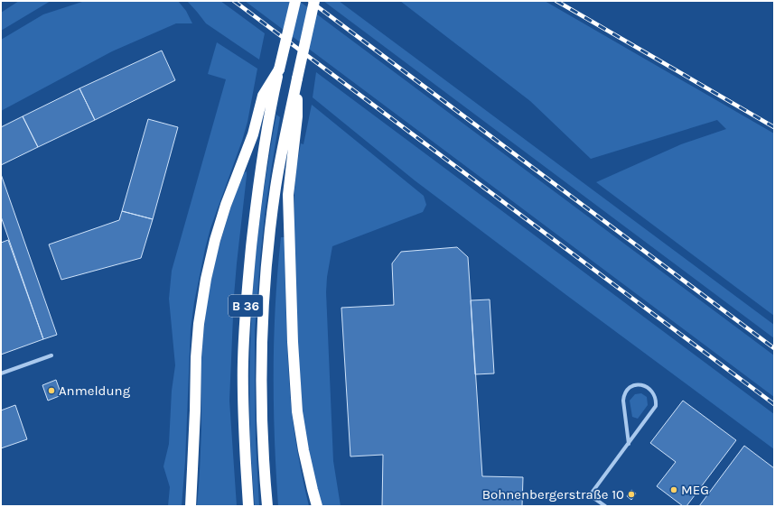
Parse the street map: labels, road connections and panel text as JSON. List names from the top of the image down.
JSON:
{
  "streets": {
    "highway": ["B 36"]
  },
  "places": ["Anmeldung", "MEG", "Bohnenbergerstraße 10"]
}
